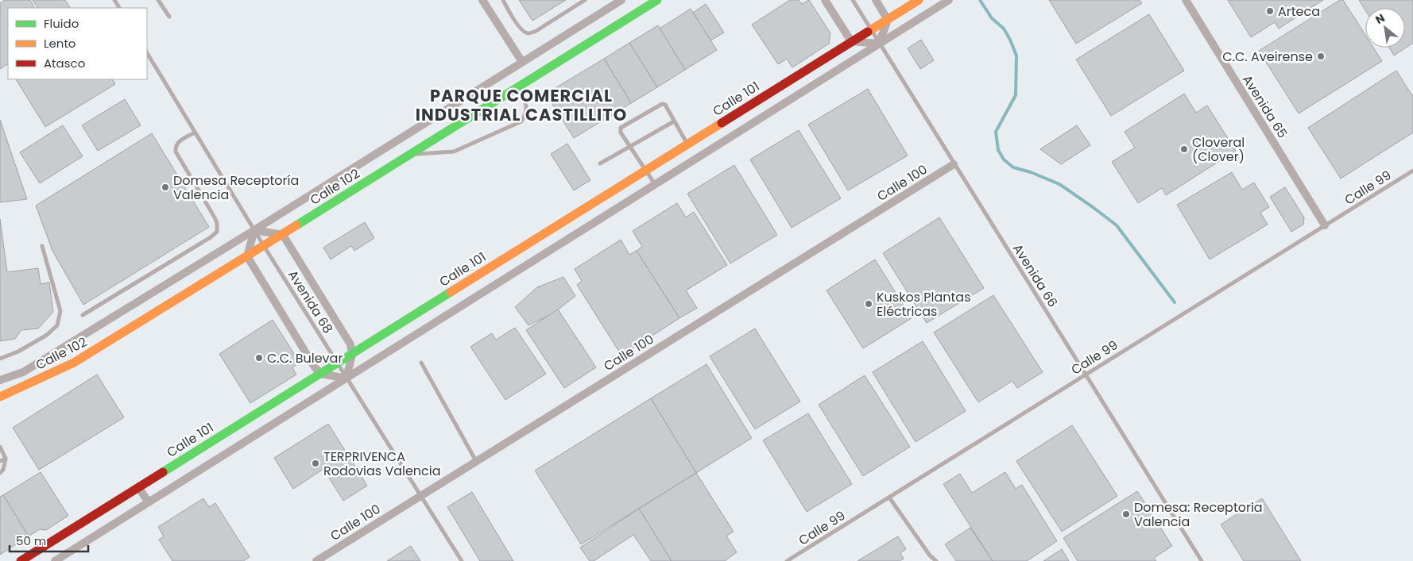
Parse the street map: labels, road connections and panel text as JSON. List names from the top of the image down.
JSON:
{
  "streets": {
    "street": [
      "Calle 101",
      "Avenida 65",
      "Calle 100",
      "Calle 102"
    ],
    "lane": ["Calle 99", "Avenida 66", "Avenida 68"]
  },
  "crossings": [
    ["Calle 101", "Avenida 66"],
    ["Calle 101", "Avenida 68"],
    ["Avenida 65", "Calle 99"],
    ["Calle 100", "Avenida 66"],
    ["Calle 100", "Avenida 68"],
    ["Calle 102", "Avenida 68"],
    ["Calle 99", "Avenida 66"]
  ],
  "districts": ["PARQUE COMERCIAL INDUSTRIAL CASTILLITO"],
  "places": [
    "Arteca",
    "C.C. Aveirense",
    "Cloveral (Clover)",
    "Domesa Receptoría Valencia",
    "Kuskos Plantas Eléctricas",
    "C.C. Bulevar",
    "TERPRIVENCA Rodovias Valencia",
    "Domesa: Receptoria Valencia"
  ],
  "legend": ["Fluido", "Lento", "Atasco"],
  "scale_bar": "50 m",
  "north": "top left"
}
